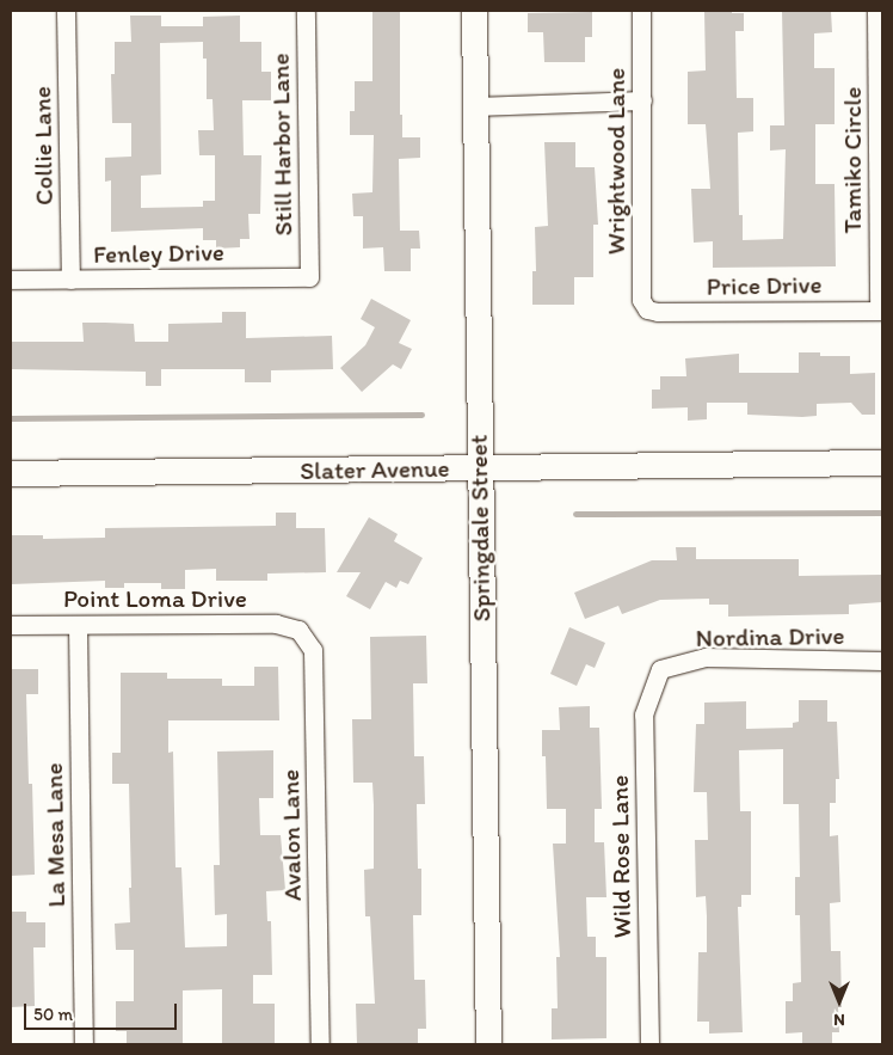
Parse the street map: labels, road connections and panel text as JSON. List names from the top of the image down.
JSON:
{
  "streets": {
    "street": [
      "Still Harbor Lane",
      "Collie Lane",
      "Tamiko Circle",
      "Wrightwood Lane",
      "Fenley Drive",
      "Price Drive",
      "Slater Avenue",
      "Springdale Street",
      "Point Loma Drive",
      "Nordina Drive",
      "La Mesa Lane",
      "Avalon Lane",
      "Wild Rose Lane"
    ]
  },
  "crossings": [
    ["Still Harbor Lane", "Fenley Drive"],
    ["Collie Lane", "Fenley Drive"],
    ["Tamiko Circle", "Price Drive"],
    ["Wrightwood Lane", "Price Drive"],
    ["Slater Avenue", "Springdale Street"],
    ["Point Loma Drive", "La Mesa Lane"],
    ["Point Loma Drive", "Avalon Lane"],
    ["Nordina Drive", "Wild Rose Lane"]
  ],
  "scale_bar": "50 m",
  "north": "bottom"
}
